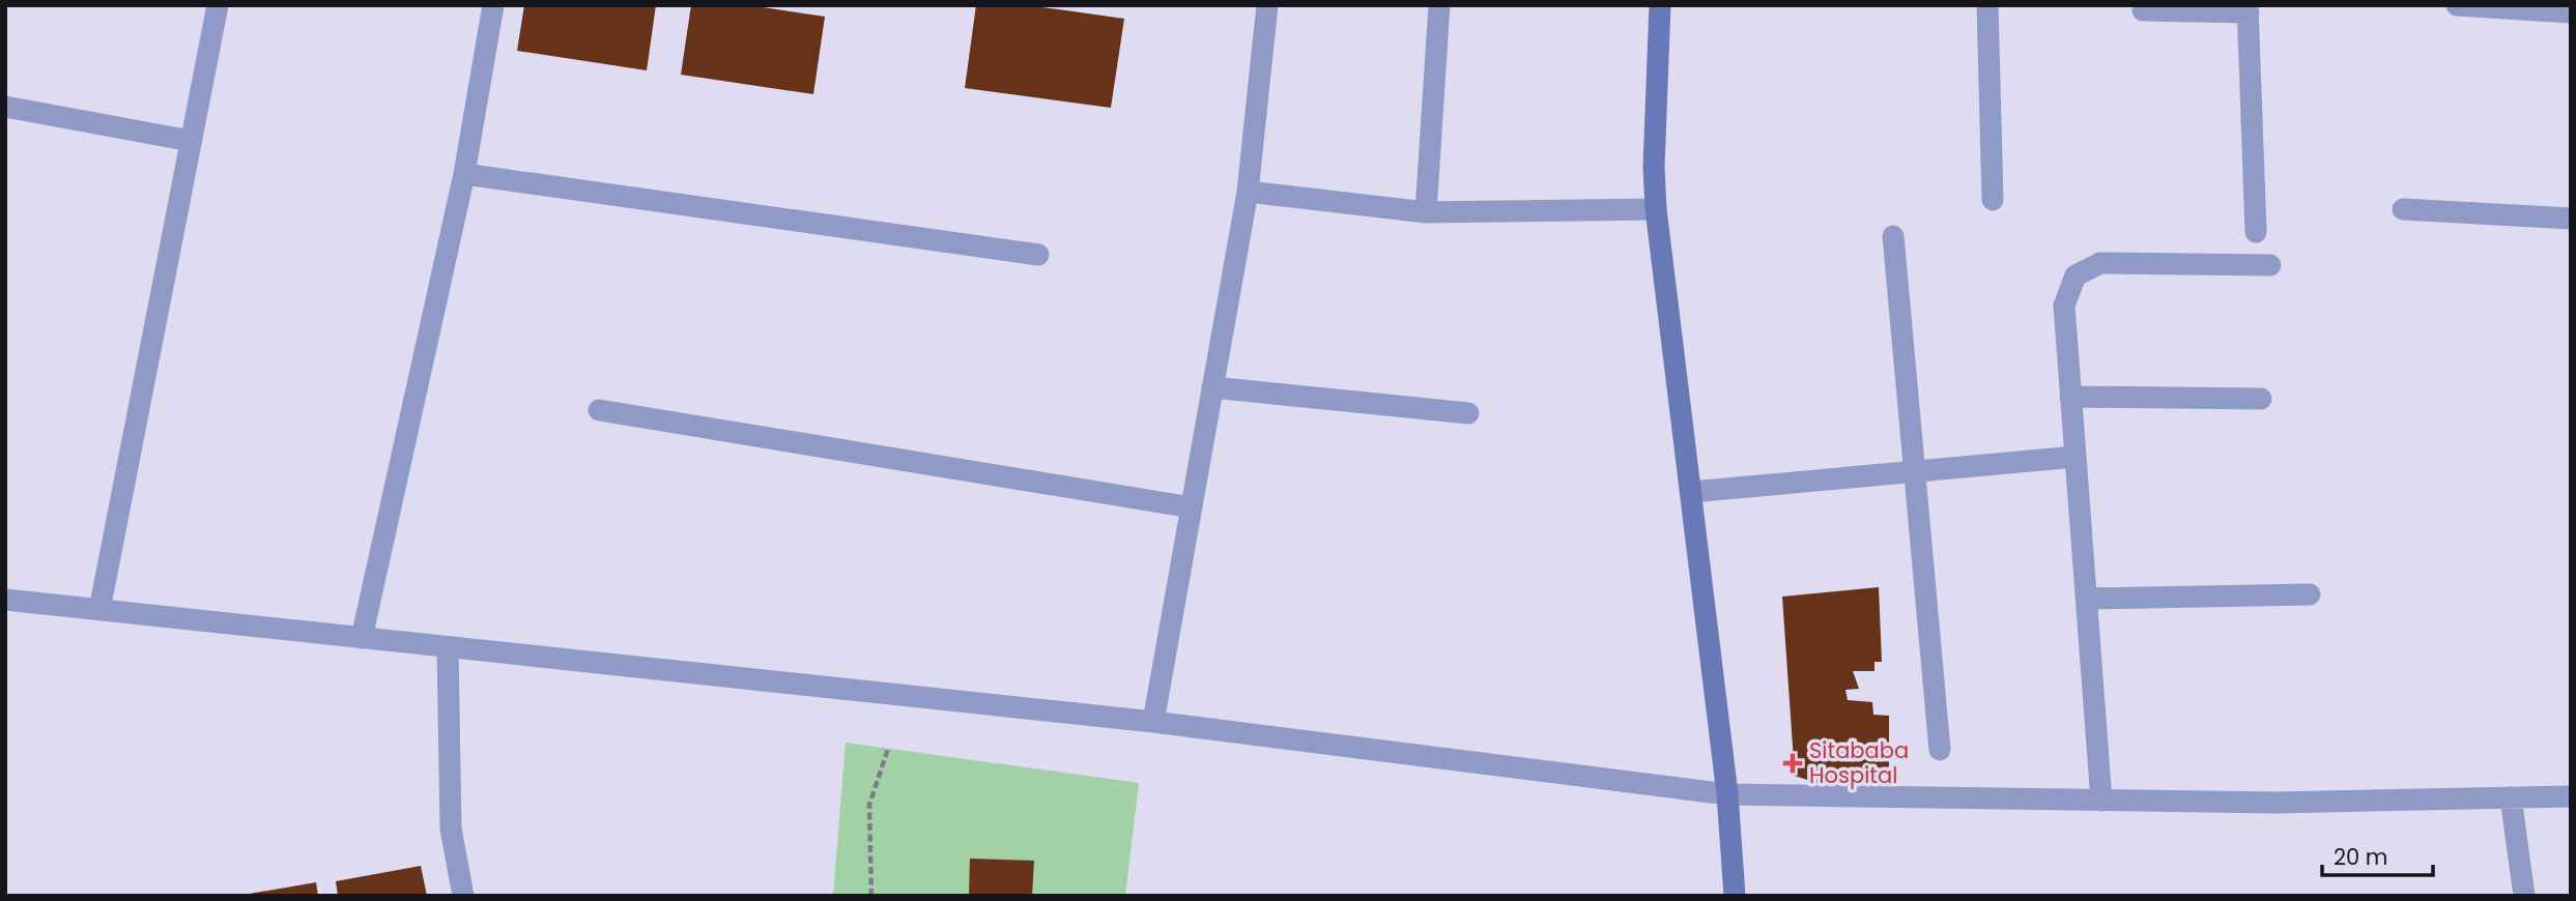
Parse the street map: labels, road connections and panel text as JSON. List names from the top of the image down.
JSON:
{
  "places": {
    "health": ["Sitababa Hospital"]
  },
  "scale_bar": "20 m"
}
